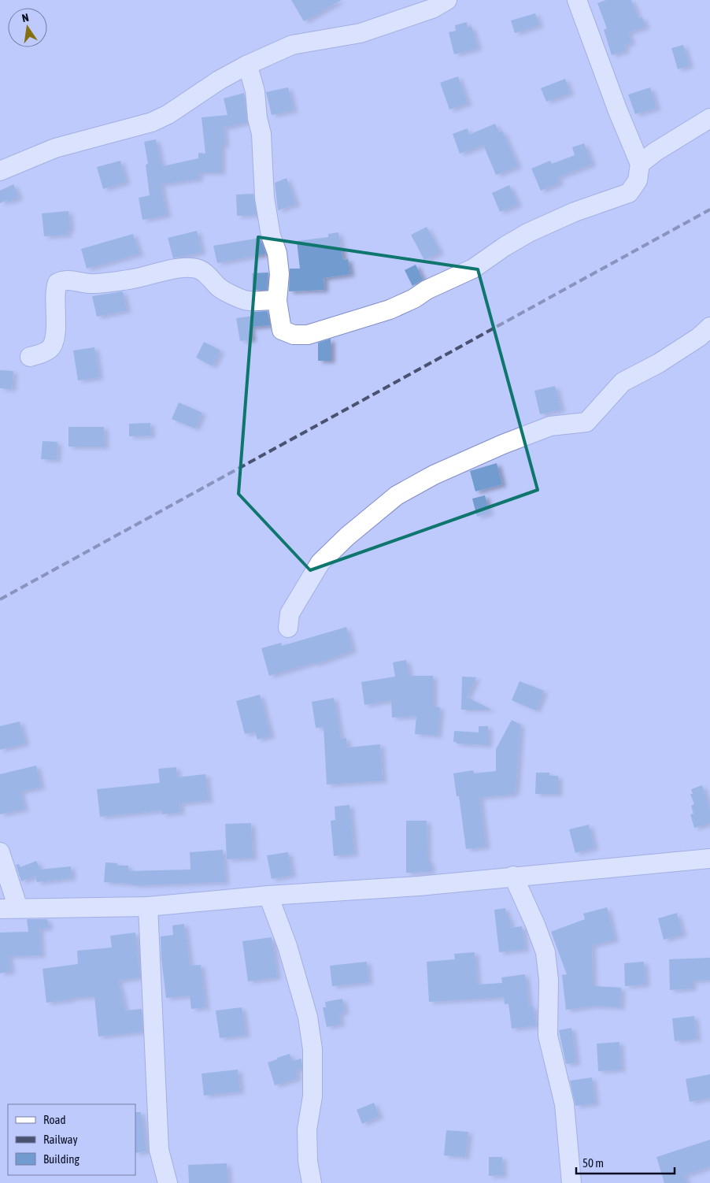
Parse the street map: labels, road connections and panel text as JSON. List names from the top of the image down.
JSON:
{
  "legend": ["Road", "Railway", "Building"],
  "scale_bar": "50 m",
  "north": "top"
}
